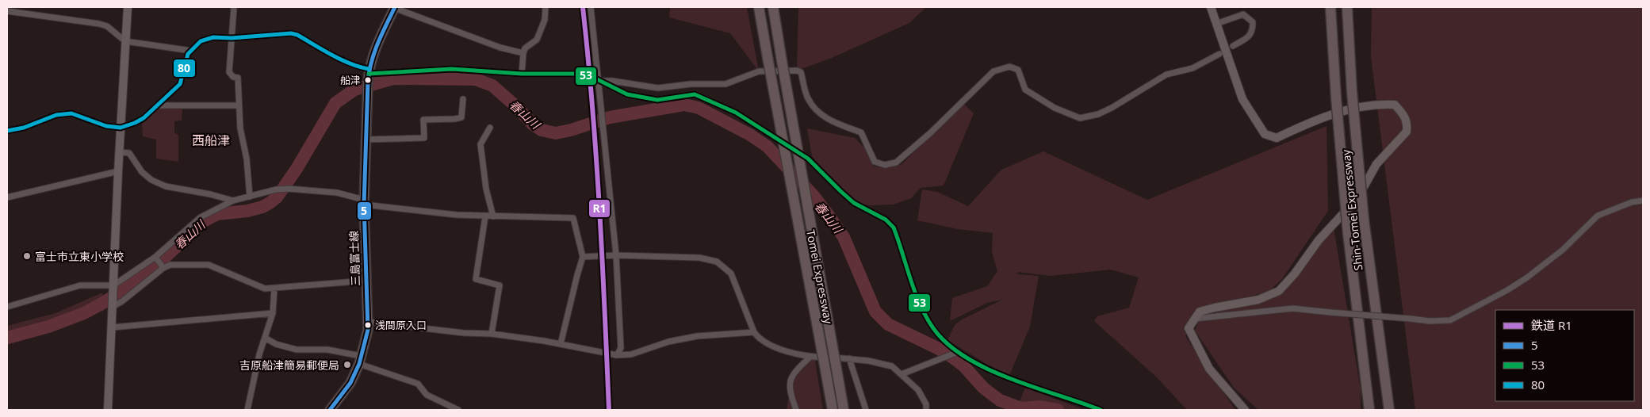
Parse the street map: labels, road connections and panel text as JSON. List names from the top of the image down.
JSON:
{
  "streets": {
    "highway": ["Shin-Tomei Expressway", "Tomei Expressway"],
    "main road": ["三島富士線"]
  },
  "districts": ["西船津"],
  "water": ["春山川"],
  "places": [
    "船津",
    "富士市立東小学校",
    "浅間原入口",
    "吉原船津簡易郵便局"
  ],
  "lines": [
    "rail line R1",
    "transit line 5",
    "transit line 80",
    "transit line 53"
  ],
  "legend": [
    "鉄道 R1",
    "5",
    "53",
    "80"
  ]
}
